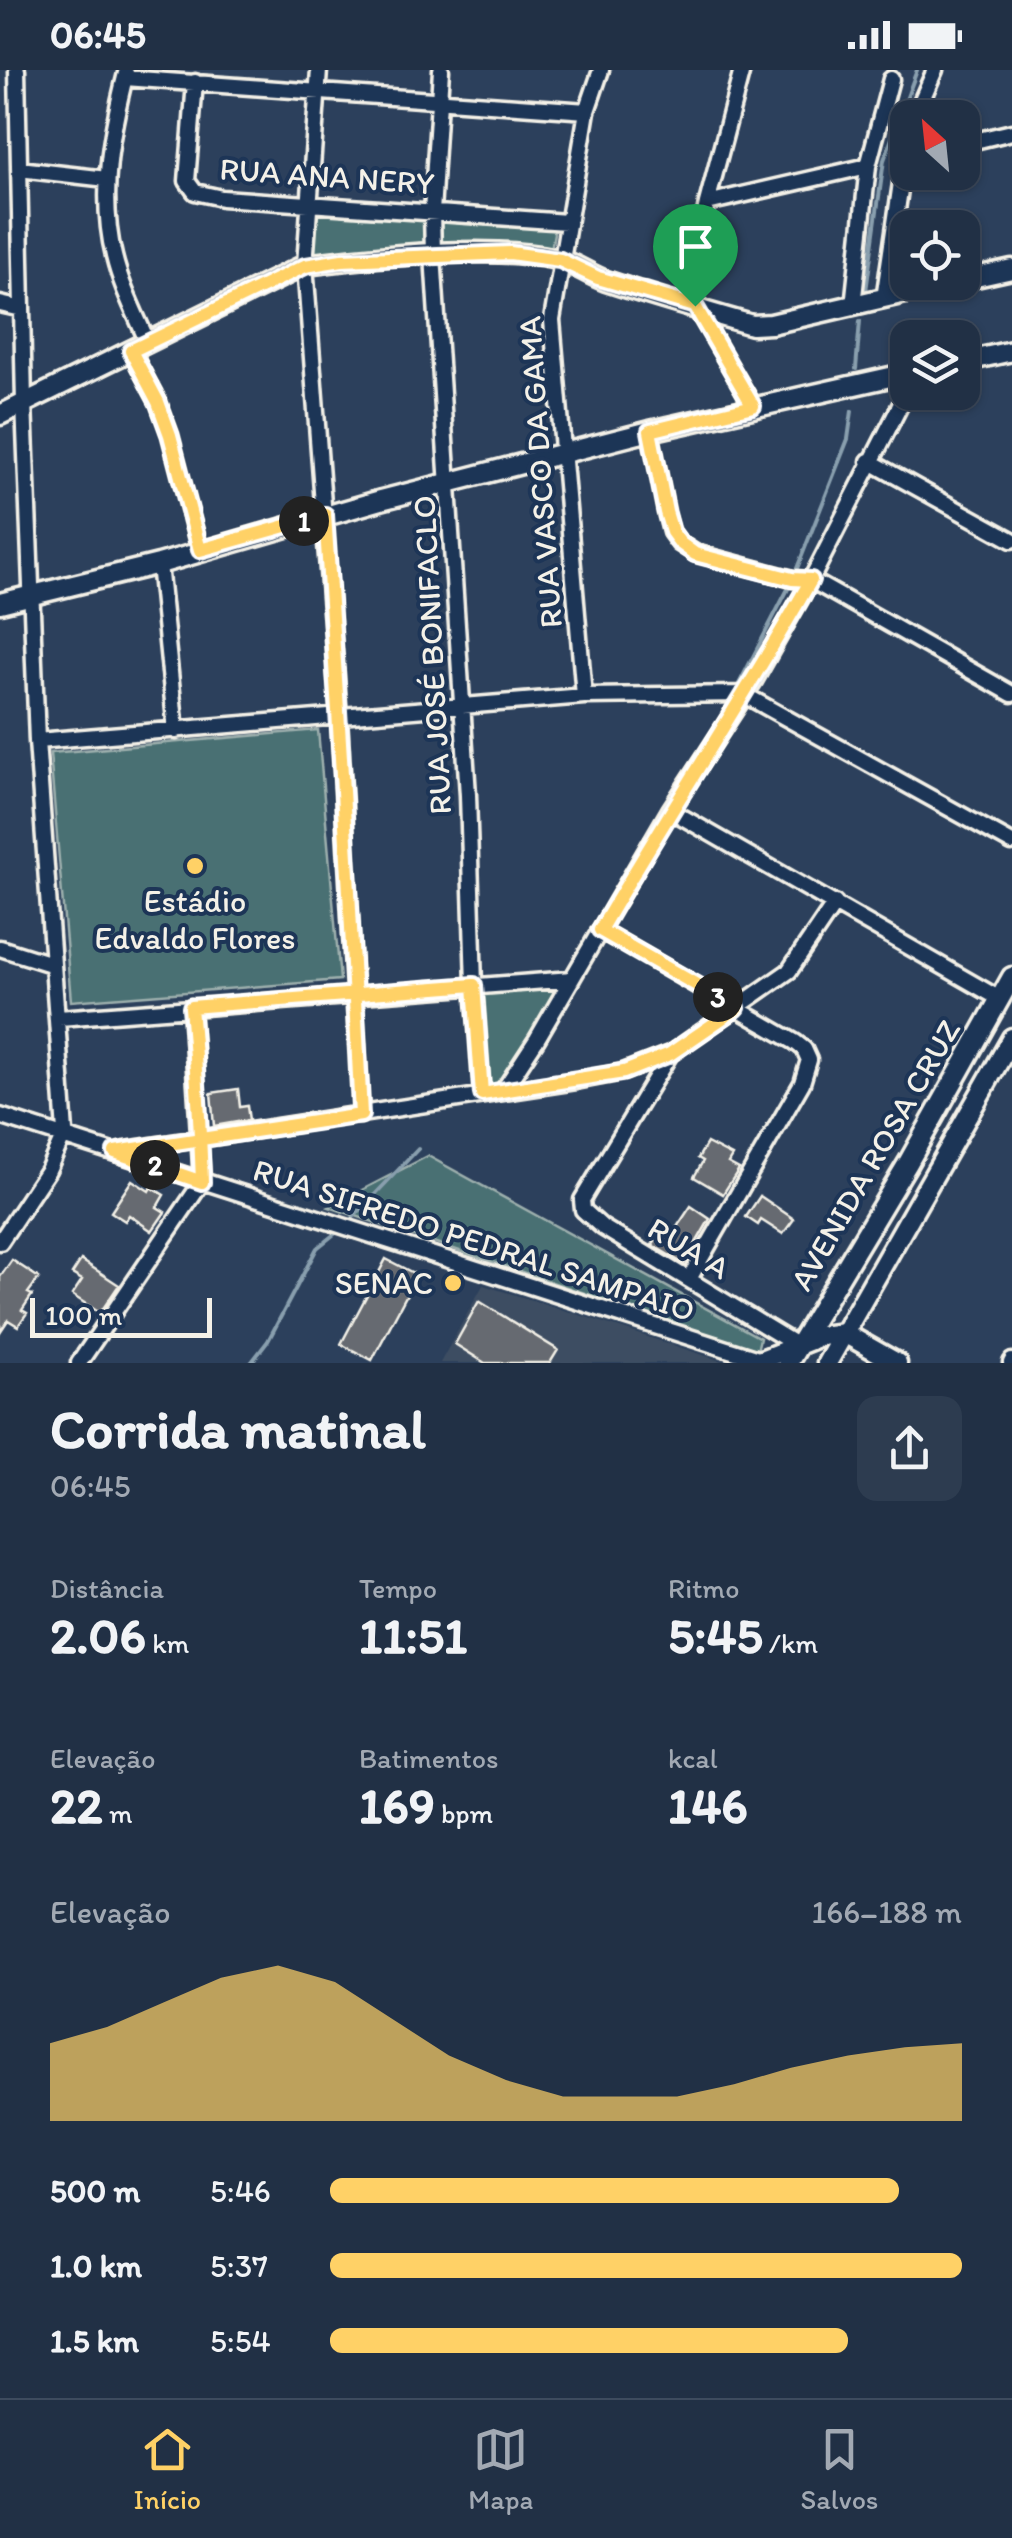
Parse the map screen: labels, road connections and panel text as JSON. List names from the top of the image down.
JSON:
{
  "streets": {
    "main road": ["AVENIDA ROSA CRUZ"],
    "street": [
      "RUA ANA NERY",
      "RUA VASCO DA GAMA",
      "RUA JOSÉ BONIFACLO",
      "RUA SIFREDO PEDRAL SAMPAIO",
      "RUA A"
    ]
  },
  "crossings": [
    ["RUA ANA NERY", "RUA VASCO DA GAMA"],
    ["RUA ANA NERY", "RUA JOSÉ BONIFACLO"],
    ["AVENIDA ROSA CRUZ", "RUA A"]
  ],
  "places": ["Estádio Edvaldo Flores", "SENAC"],
  "scale_bar": "100 m",
  "north": "top left",
  "page": {
    "status": "06:45",
    "pins": ["1", "3", "2"],
    "scale": "100 m",
    "heading": ["Corrida matinal", "06:45"],
    "stats": [
      ["Distância", "2.06 km"],
      ["Tempo", "11:51"],
      ["Ritmo", "5:45 /km"],
      ["Elevação", "22 m"],
      ["Batimentos", "169 bpm"],
      ["kcal", "146"]
    ],
    "chart": ["Elevação", "166–188 m"],
    "list": [
      {
        "name": "500 m",
        "note": "5:46"
      },
      {
        "name": "1.0 km",
        "note": "5:37"
      },
      {
        "name": "1.5 km",
        "note": "5:54"
      }
    ],
    "tabs": ["Início", "Mapa", "Salvos"]
  }
}
